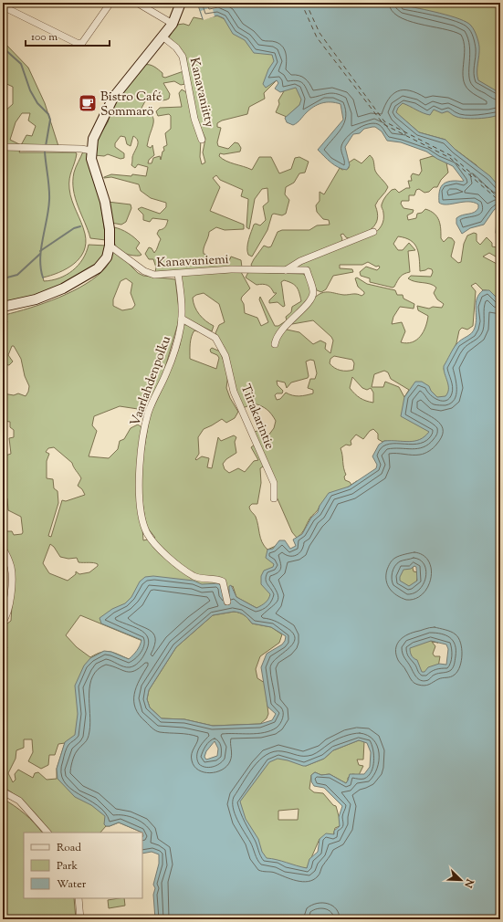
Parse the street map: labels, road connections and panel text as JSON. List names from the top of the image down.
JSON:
{
  "streets": {
    "street": [
      "Kanavaniitty",
      "Kanavaniemi",
      "Vaarlahdenpolku",
      "Tiirakarintie"
    ]
  },
  "crossings": [
    ["Kanavaniemi", "Vaarlahdenpolku"],
    ["Vaarlahdenpolku", "Tiirakarintie"]
  ],
  "places": {
    "cafe": ["Bistro Café Sommarö"]
  },
  "legend": ["Road", "Park", "Water"],
  "scale_bar": "100 m",
  "north": "bottom right"
}
